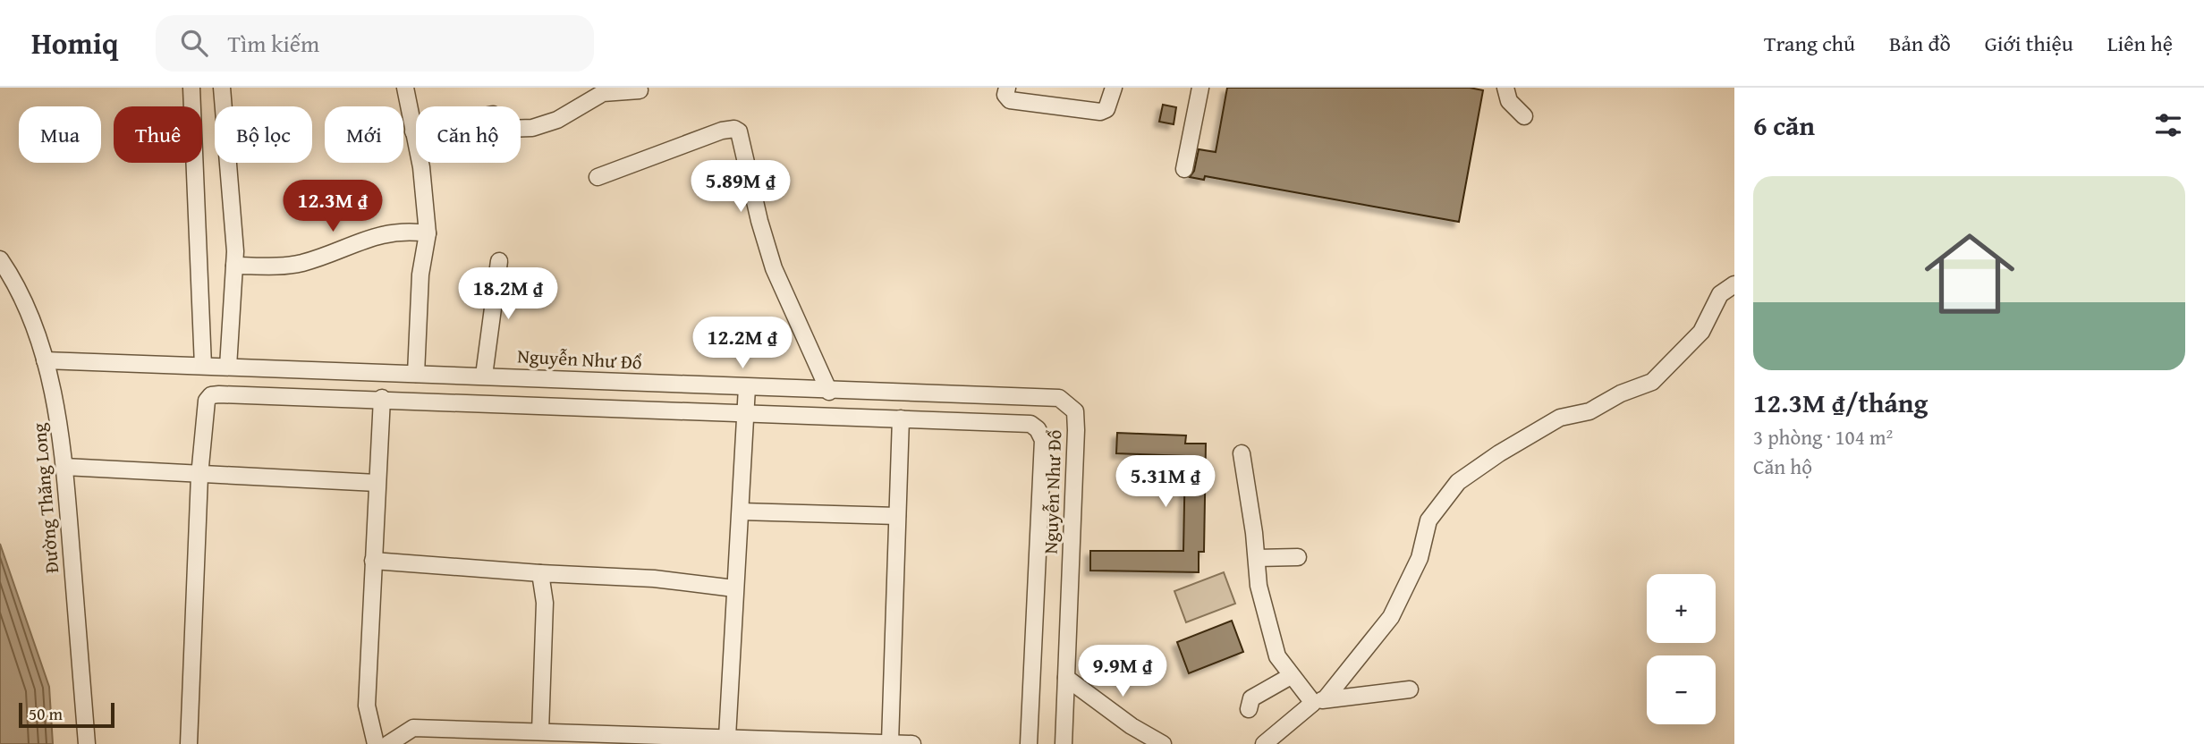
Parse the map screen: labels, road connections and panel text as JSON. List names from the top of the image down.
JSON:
{
  "streets": {
    "street": ["Nguyễn Như Đổ", "Đường Thăng Long"]
  },
  "crossings": [
    ["Nguyễn Như Đổ", "Đường Thăng Long"]
  ],
  "scale_bar": "50 m",
  "page": {
    "header": "Homiq",
    "search": "Tìm kiếm",
    "nav": [
      "Trang chủ",
      "Bản đồ",
      "Giới thiệu",
      "Liên hệ"
    ],
    "heading": "6 căn",
    "chip": [
      "Mua",
      "Thuê",
      "Bộ lọc",
      "Mới",
      "Căn hộ"
    ],
    "price": [
      "5.89M ₫",
      "12.3M ₫",
      "18.2M ₫",
      "12.2M ₫",
      "5.31M ₫",
      "9.9M ₫"
    ],
    "list": [
      {
        "name": "12.3M ₫/tháng",
        "note": "3 phòng · 104 m² · Căn hộ"
      }
    ],
    "map_buttons": ["+", "−"],
    "scale": "50 m"
  }
}
